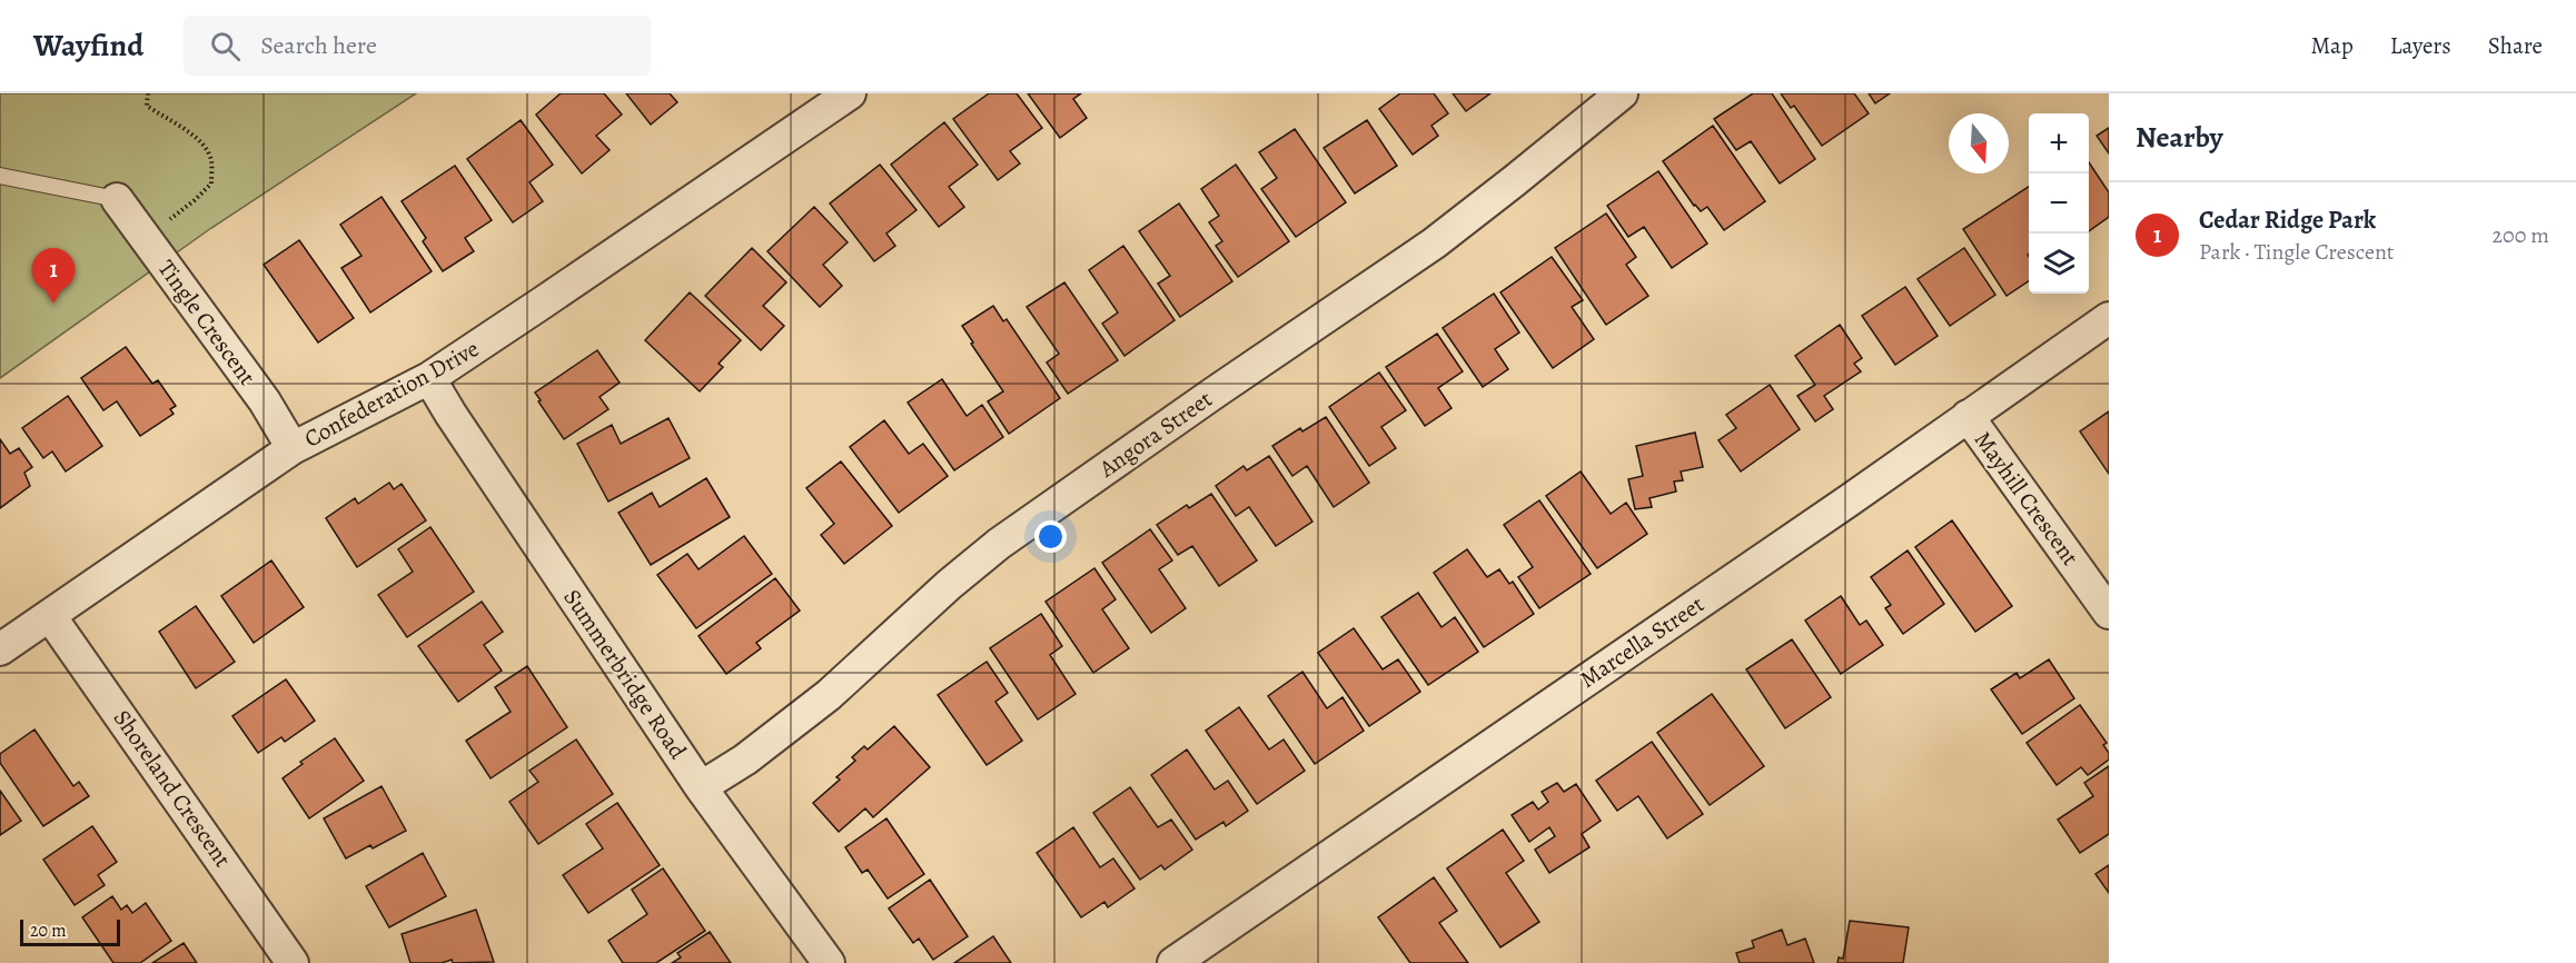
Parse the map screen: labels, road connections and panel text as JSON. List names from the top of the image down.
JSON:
{
  "streets": {
    "street": [
      "Tingle Crescent",
      "Confederation Drive",
      "Angora Street",
      "Mayhill Crescent",
      "Marcella Street",
      "Summerbridge Road",
      "Shoreland Crescent"
    ]
  },
  "crossings": [
    ["Tingle Crescent", "Confederation Drive"],
    ["Confederation Drive", "Summerbridge Road"],
    ["Confederation Drive", "Shoreland Crescent"],
    ["Angora Street", "Summerbridge Road"],
    ["Mayhill Crescent", "Marcella Street"]
  ],
  "scale_bar": "20 m",
  "north": "bottom",
  "page": {
    "header": "Wayfind",
    "search": "Search here",
    "nav": ["Map", "Layers", "Share"],
    "heading": "Nearby",
    "map_buttons": ["+", "−"],
    "list": [
      {
        "mark": "1",
        "name": "Cedar Ridge Park",
        "note": "Park · Tingle Crescent",
        "value": "200 m"
      }
    ],
    "pins": "1",
    "scale": "20 m"
  }
}
